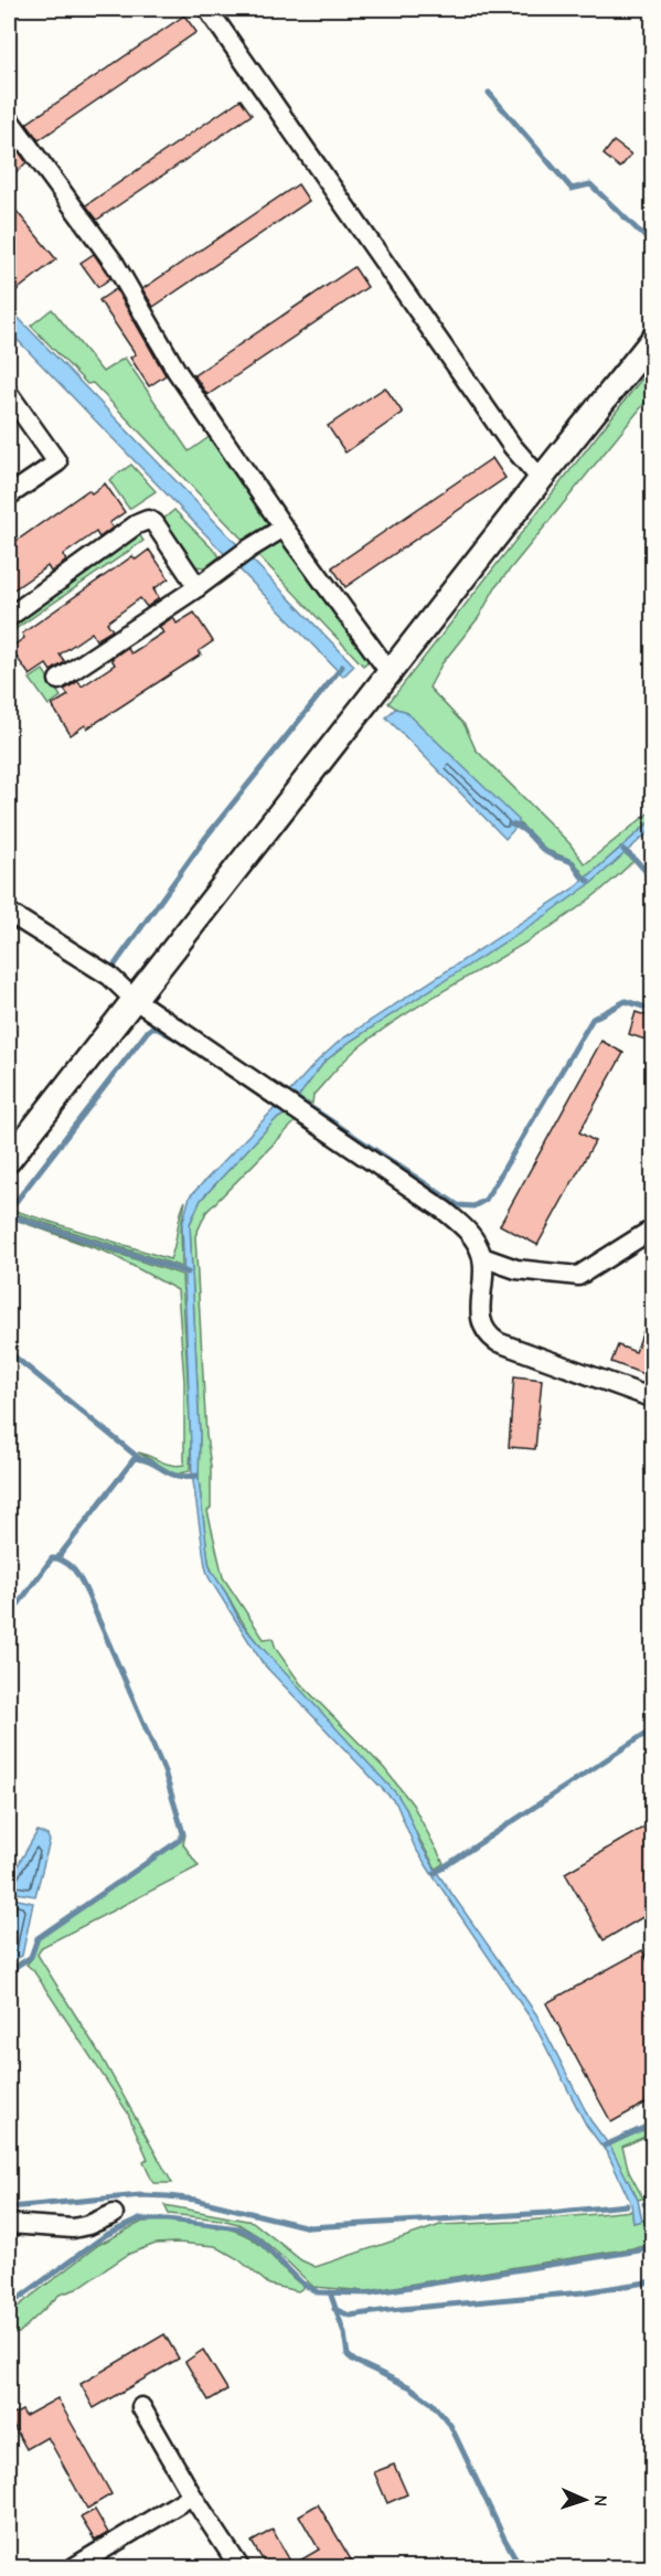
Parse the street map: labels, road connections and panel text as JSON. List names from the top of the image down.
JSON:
{
  "north": "right"
}
